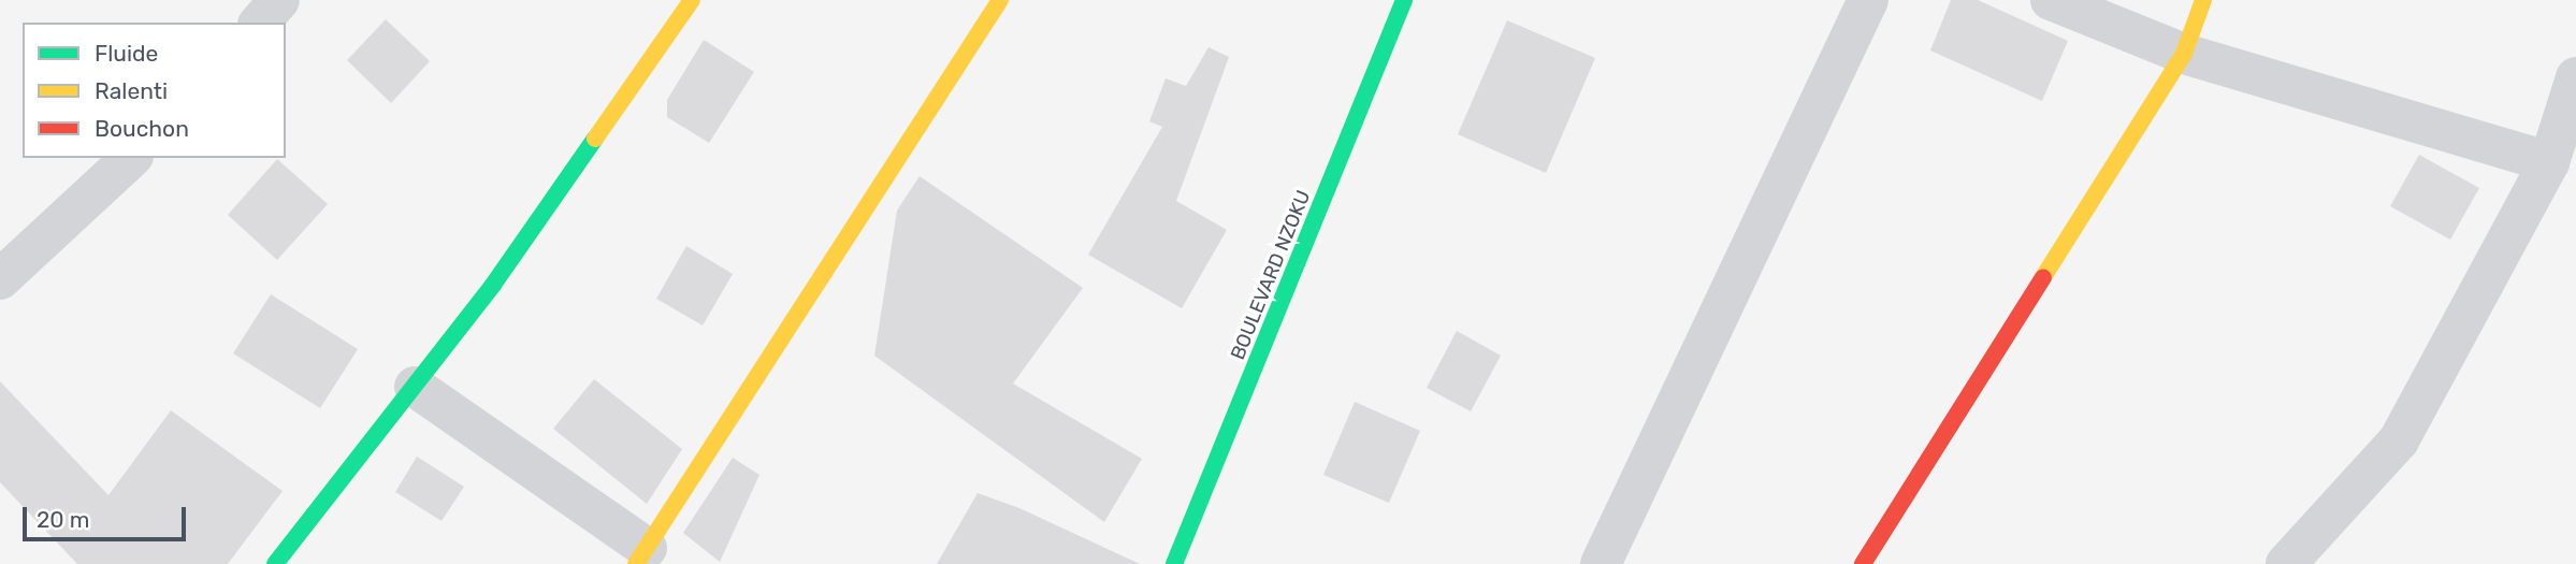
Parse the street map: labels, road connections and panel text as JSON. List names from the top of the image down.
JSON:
{
  "streets": {
    "street": ["BOULEVARD NZOKU"]
  },
  "legend": ["Fluide", "Ralenti", "Bouchon"],
  "scale_bar": "20 m"
}
